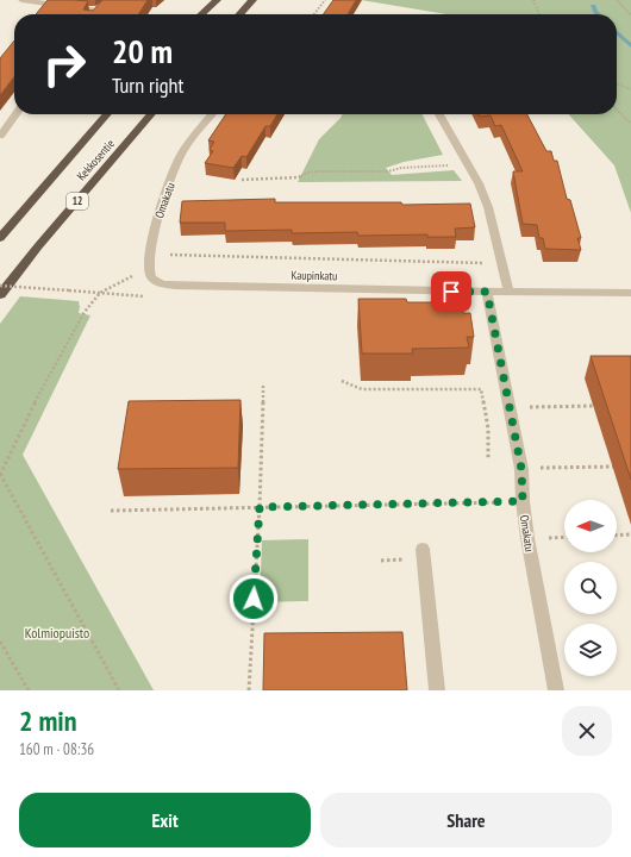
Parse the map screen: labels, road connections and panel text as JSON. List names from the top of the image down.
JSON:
{
  "streets": {
    "highway": ["Kekkosentie", "12"],
    "street": ["Omakatu", "Kaupinkatu"]
  },
  "crossings": [
    ["Omakatu", "Kaupinkatu"]
  ],
  "parks": ["Kolmiopuisto"],
  "north": "left",
  "page": {
    "turn": ["20 m", "Turn right"],
    "heading": ["2 min", "160 m · 08:36"],
    "buttons": ["Exit", "Share"]
  }
}
